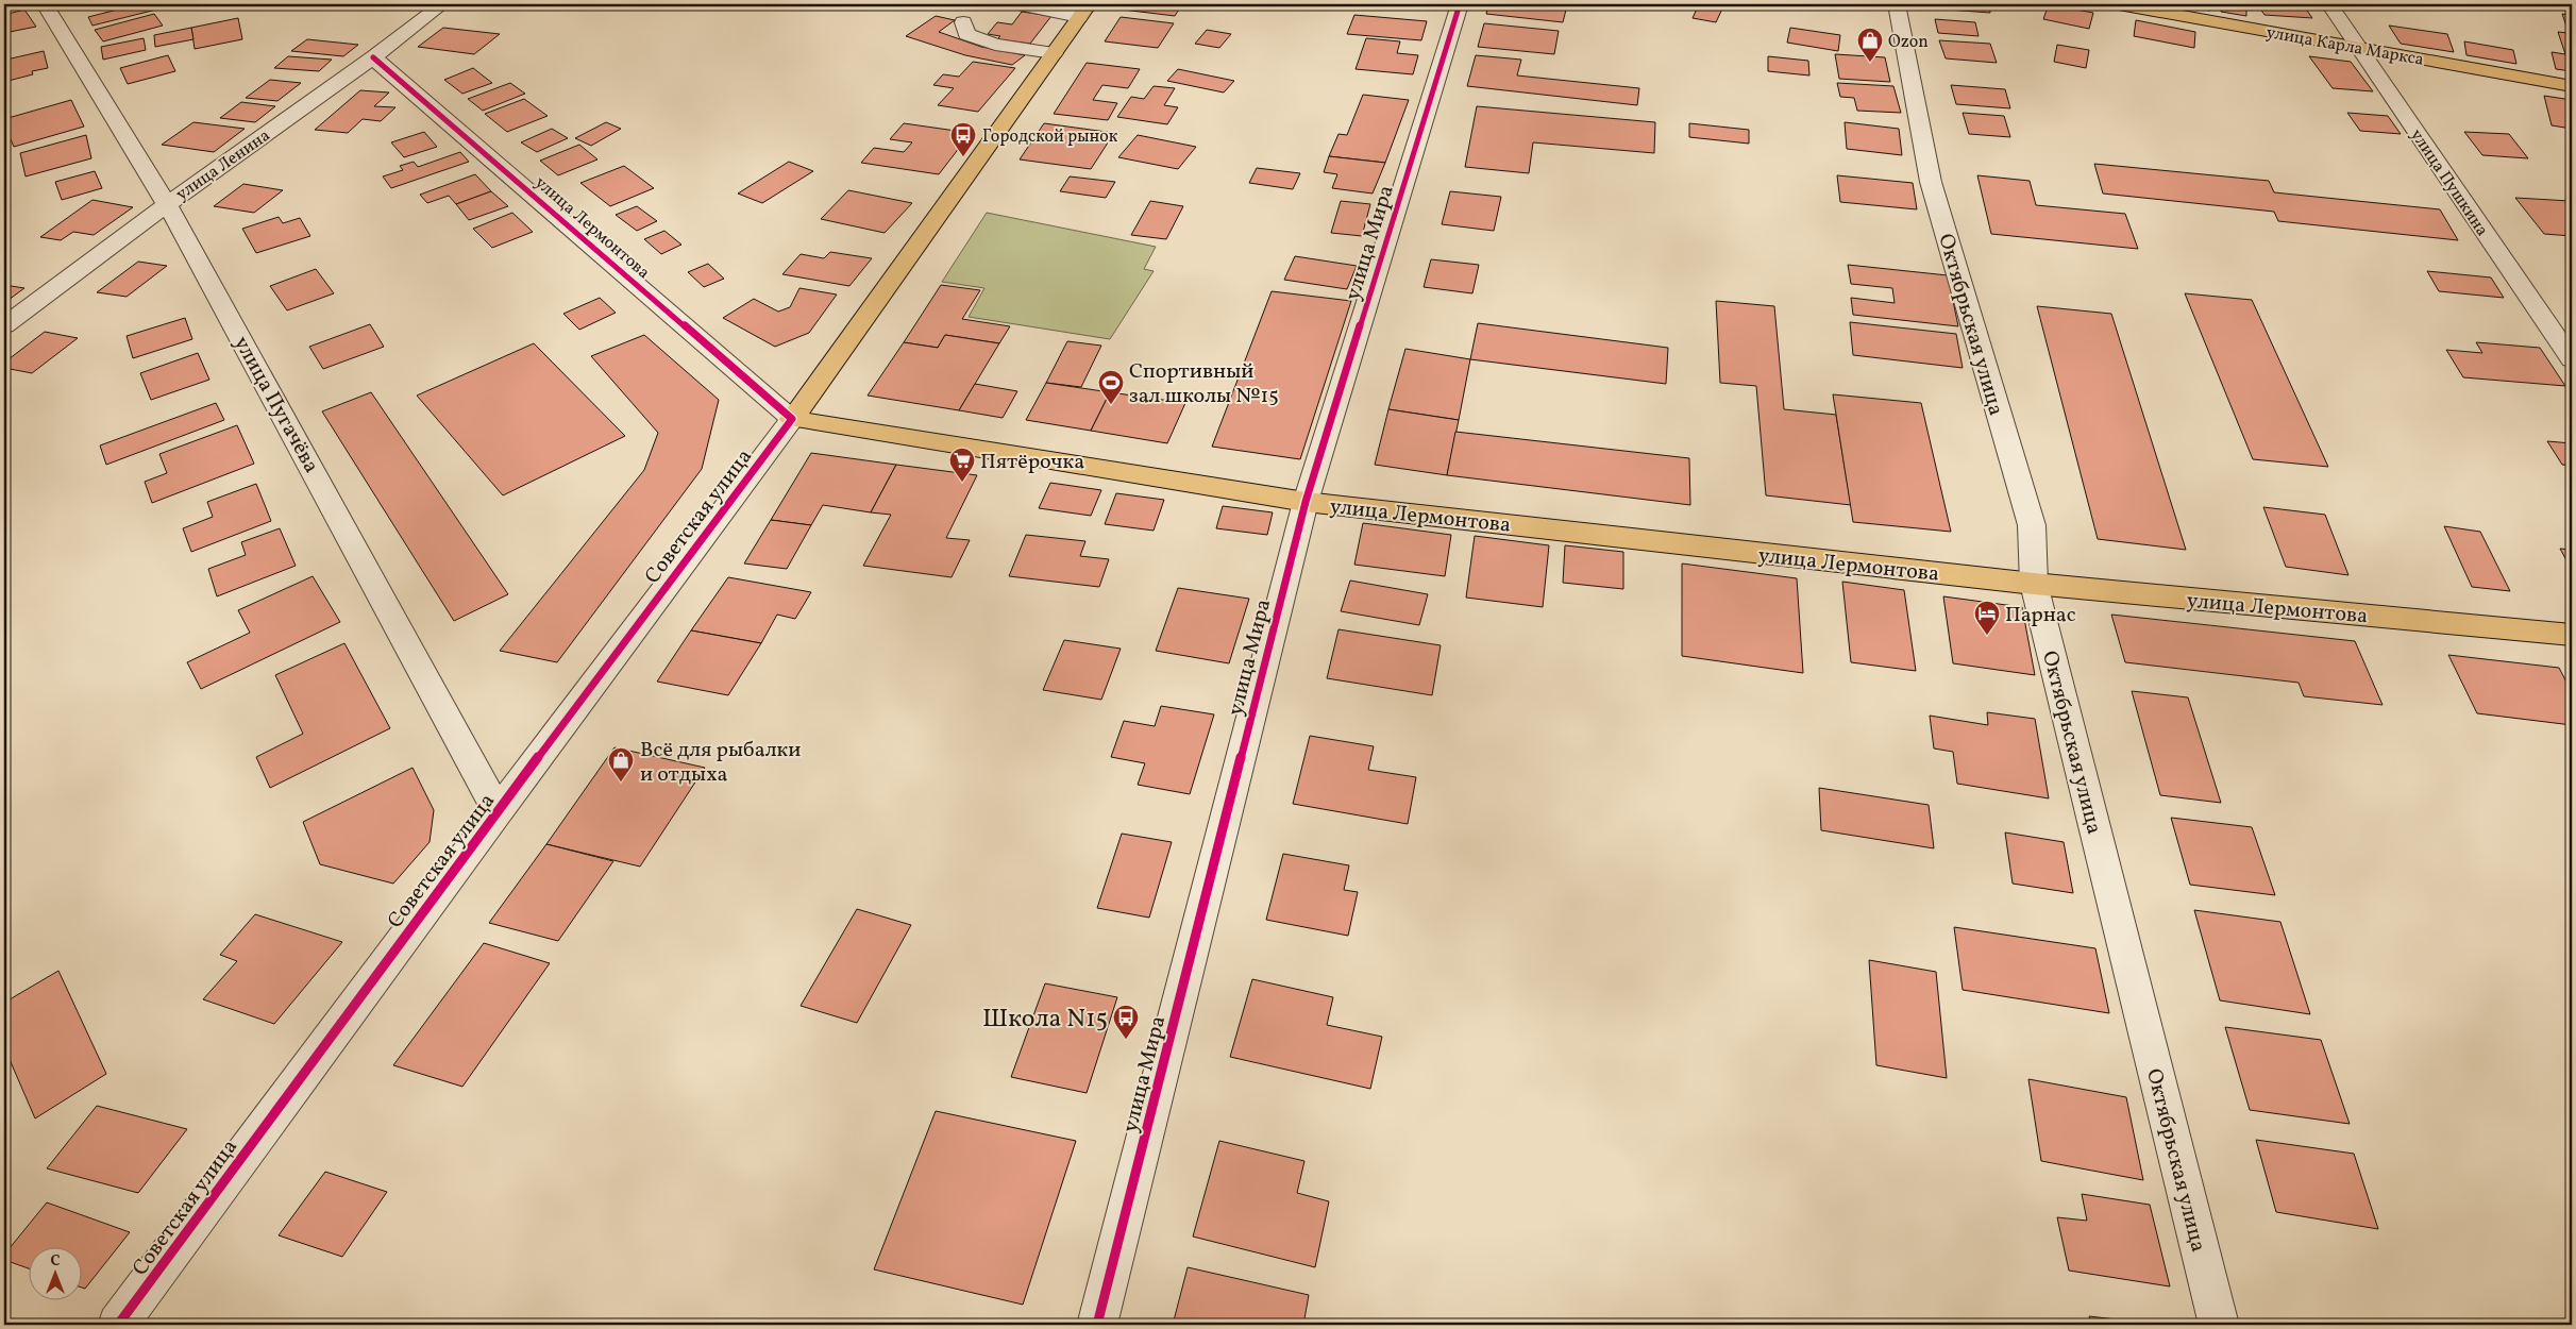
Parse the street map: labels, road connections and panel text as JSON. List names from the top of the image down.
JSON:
{
  "streets": {
    "main road": ["улица Карла Маркса", "улица Лермонтова", "Советская улица"],
    "street": [
      "улица Ленина",
      "улица Пушкина",
      "улица Мира",
      "Октябрьская улица",
      "улица Пугачёва"
    ]
  },
  "crossings": [
    ["улица Карла Маркса", "улица Пушкина"],
    ["улица Ленина", "улица Лермонтова"],
    ["улица Ленина", "улица Пугачёва"],
    ["улица Лермонтова", "улица Мира"],
    ["улица Лермонтова", "Октябрьская улица"],
    ["улица Лермонтова", "Советская улица"],
    ["улица Пугачёва", "Советская улица"]
  ],
  "places": {
    "shop": ["Ozon", "Всё для рыбалки и отдыха"],
    "bus stop": ["Городской рынок", "Школа N15"],
    "sports": ["Спортивный зал школы №15"],
    "supermarket": ["Пятёрочка"],
    "hotel": ["Парнас"]
  },
  "north": "top"
}
